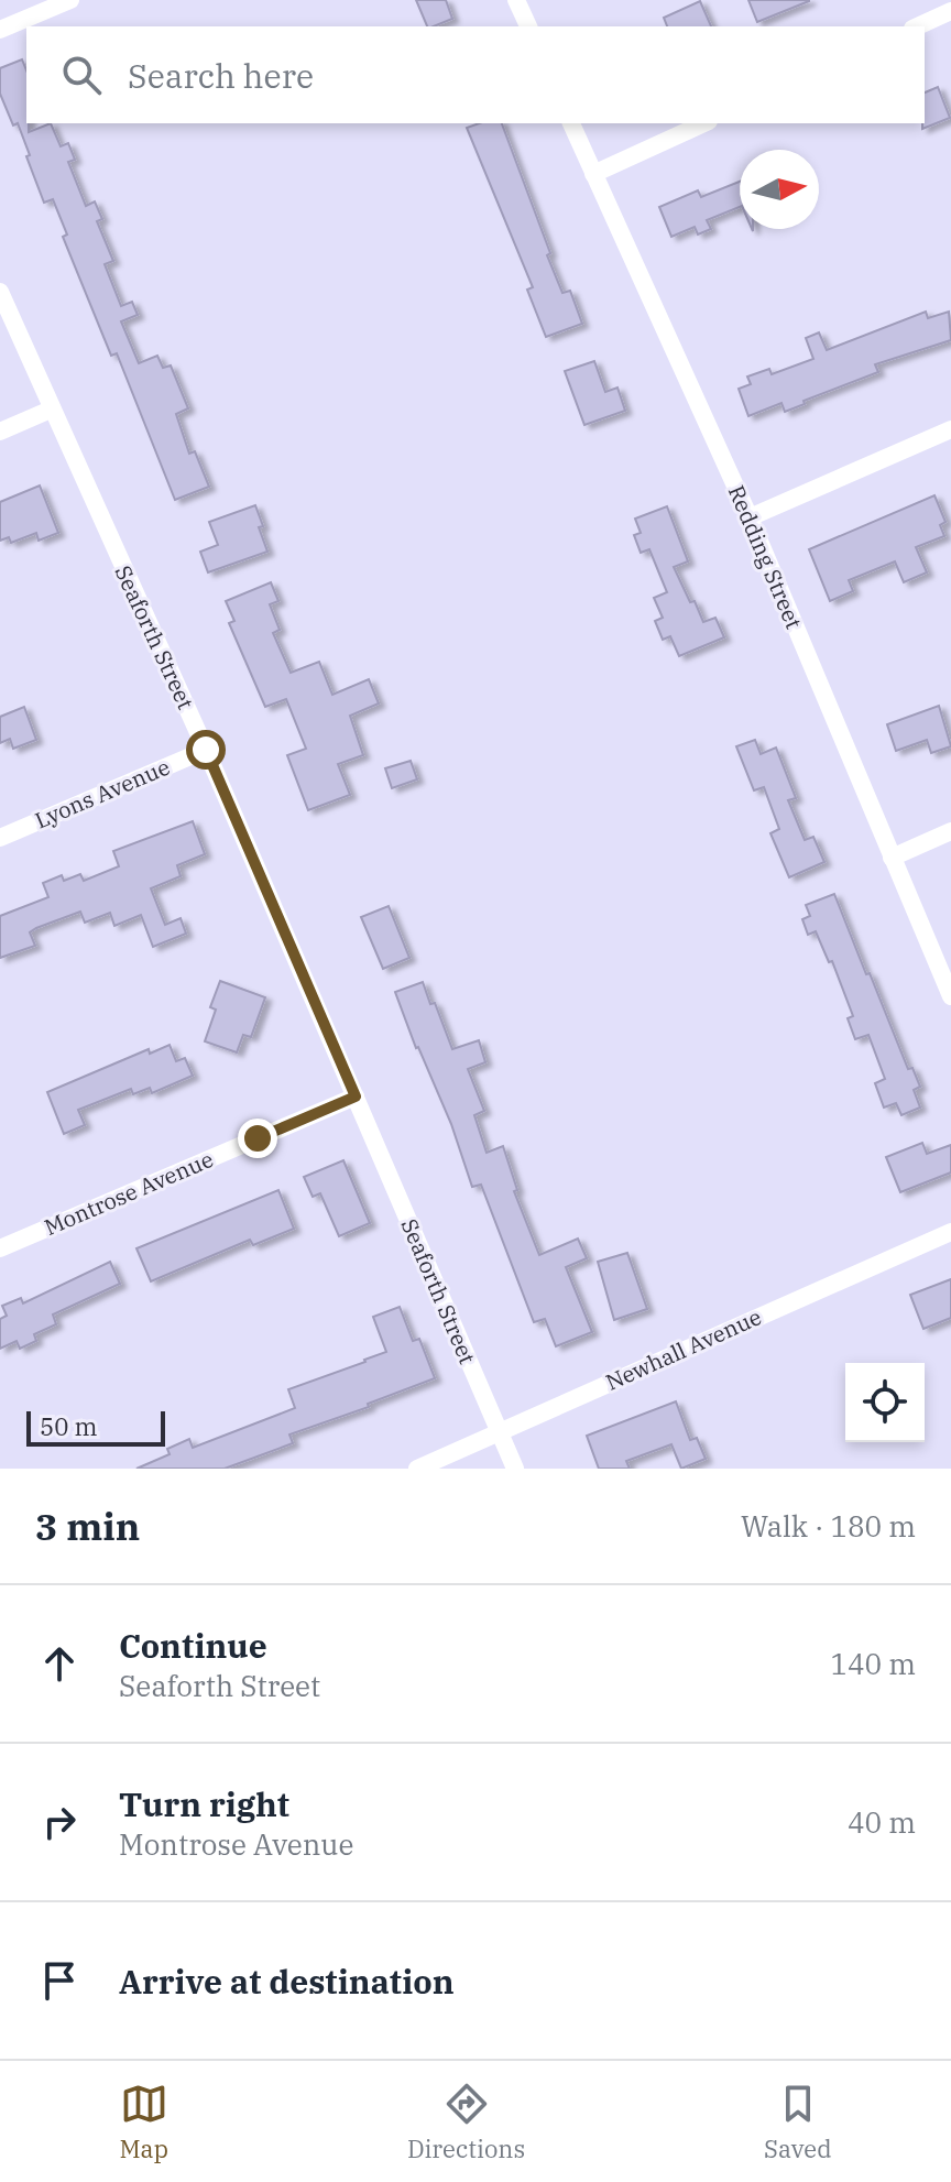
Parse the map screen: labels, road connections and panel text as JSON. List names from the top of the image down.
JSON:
{
  "streets": {
    "street": [
      "Redding Street",
      "Seaforth Street",
      "Lyons Avenue",
      "Montrose Avenue",
      "Newhall Avenue"
    ]
  },
  "crossings": [
    ["Seaforth Street", "Lyons Avenue"],
    ["Seaforth Street", "Montrose Avenue"],
    ["Seaforth Street", "Newhall Avenue"]
  ],
  "scale_bar": "50 m",
  "north": "right",
  "page": {
    "search": "Search here",
    "scale": "50 m",
    "heading": ["3 min", "Walk · 180 m"],
    "list": [
      ["Continue", "Seaforth Street", "140 m"],
      ["Turn right", "Montrose Avenue", "40 m"],
      "Arrive at destination"
    ],
    "nav": ["Map", "Directions", "Saved"]
  }
}
